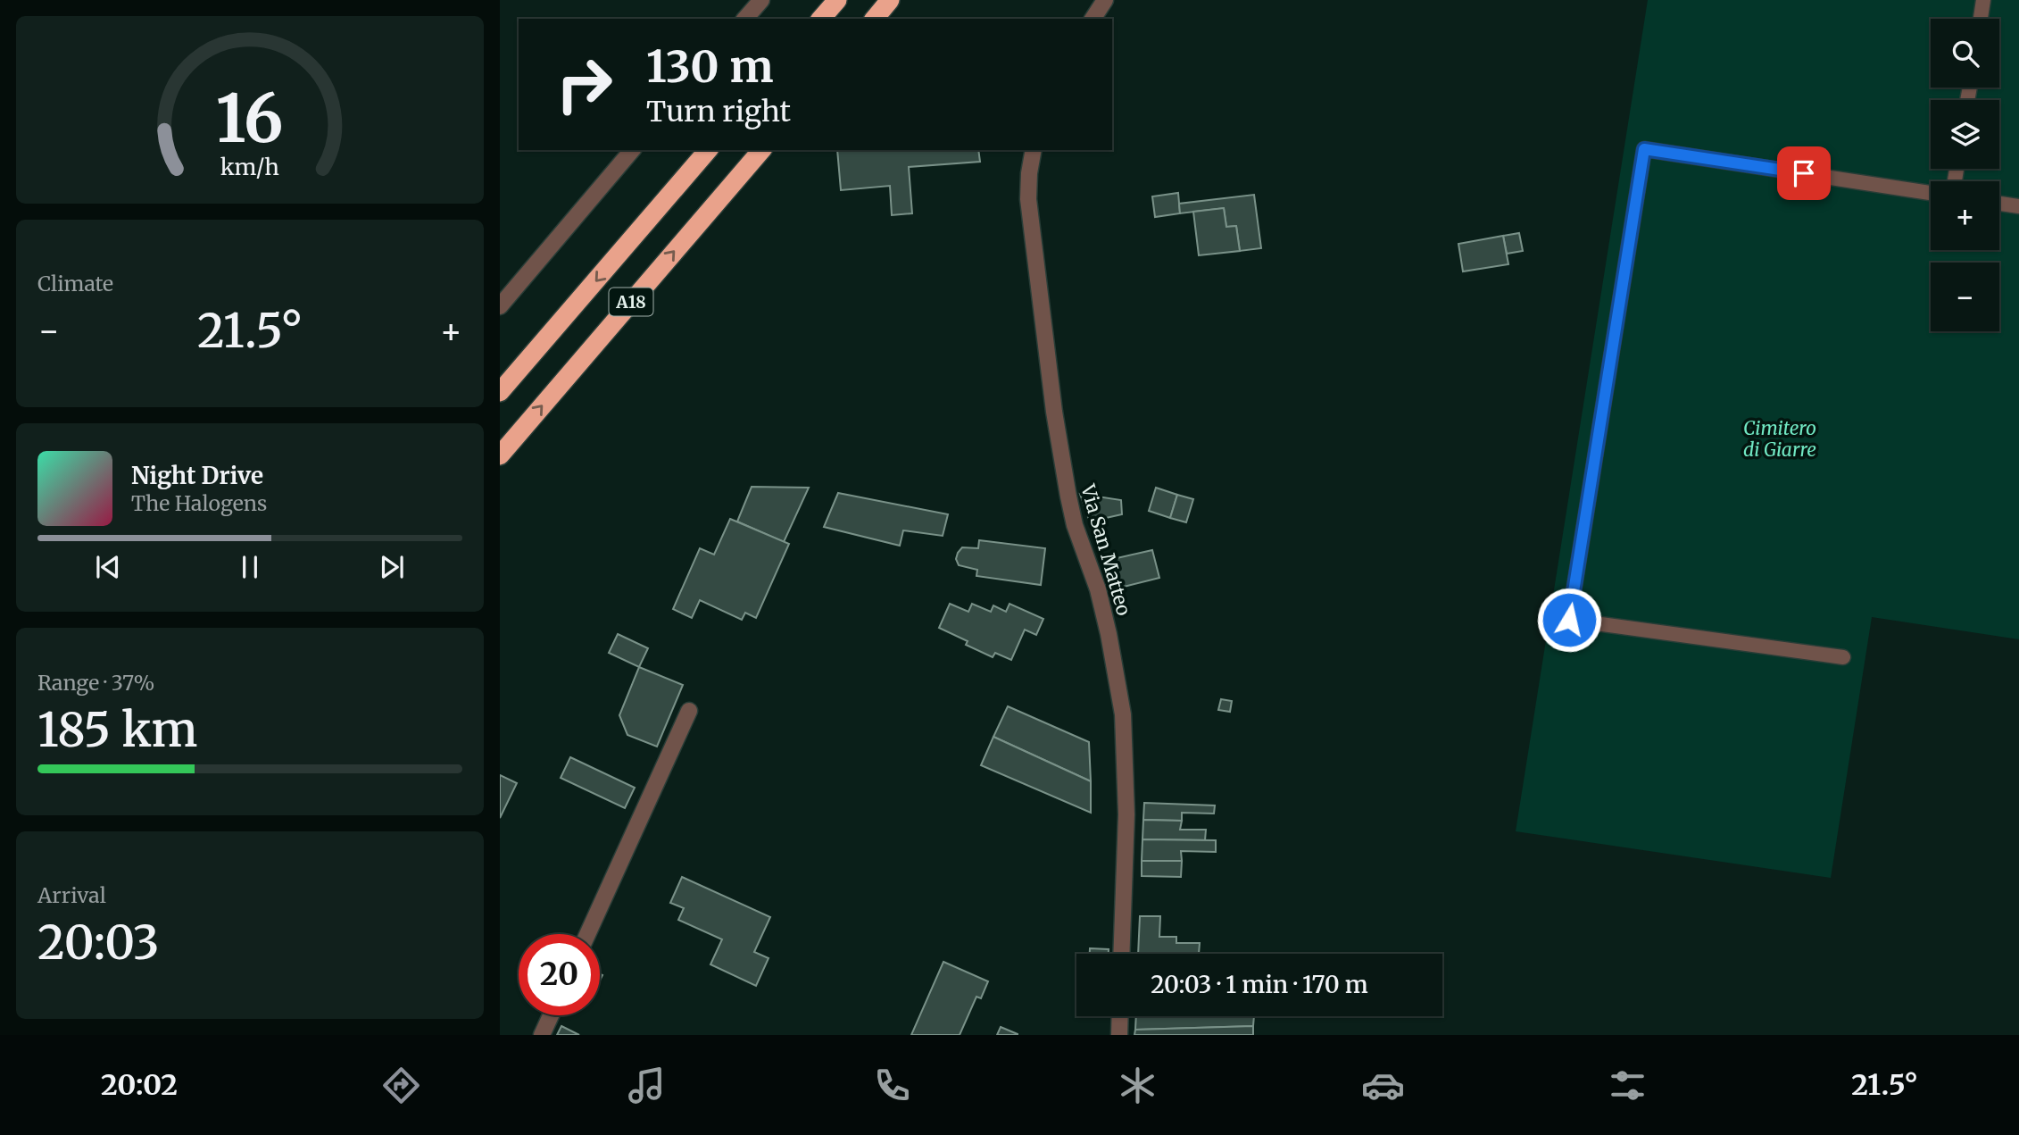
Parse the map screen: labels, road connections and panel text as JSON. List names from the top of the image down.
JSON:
{
  "streets": {
    "highway": ["A18"],
    "street": ["Via San Matteo"]
  },
  "parks": ["Cimitero di Giarre"],
  "page": {
    "map_buttons": ["+", "−"],
    "turn": ["130 m", "Turn right"],
    "tile": [
      "Climate",
      ["Range · 37%", "185 km"],
      ["Arrival", "20:03"]
    ],
    "heat": ["−", "21.5°", "+"],
    "song": ["Night Drive", "The Halogens"],
    "limit": "20",
    "trip": "20:03 · 1 min · 170 m",
    "tabs": ["20:02", "21.5°"],
    "gauge": ["16", "km/h"]
  }
}
